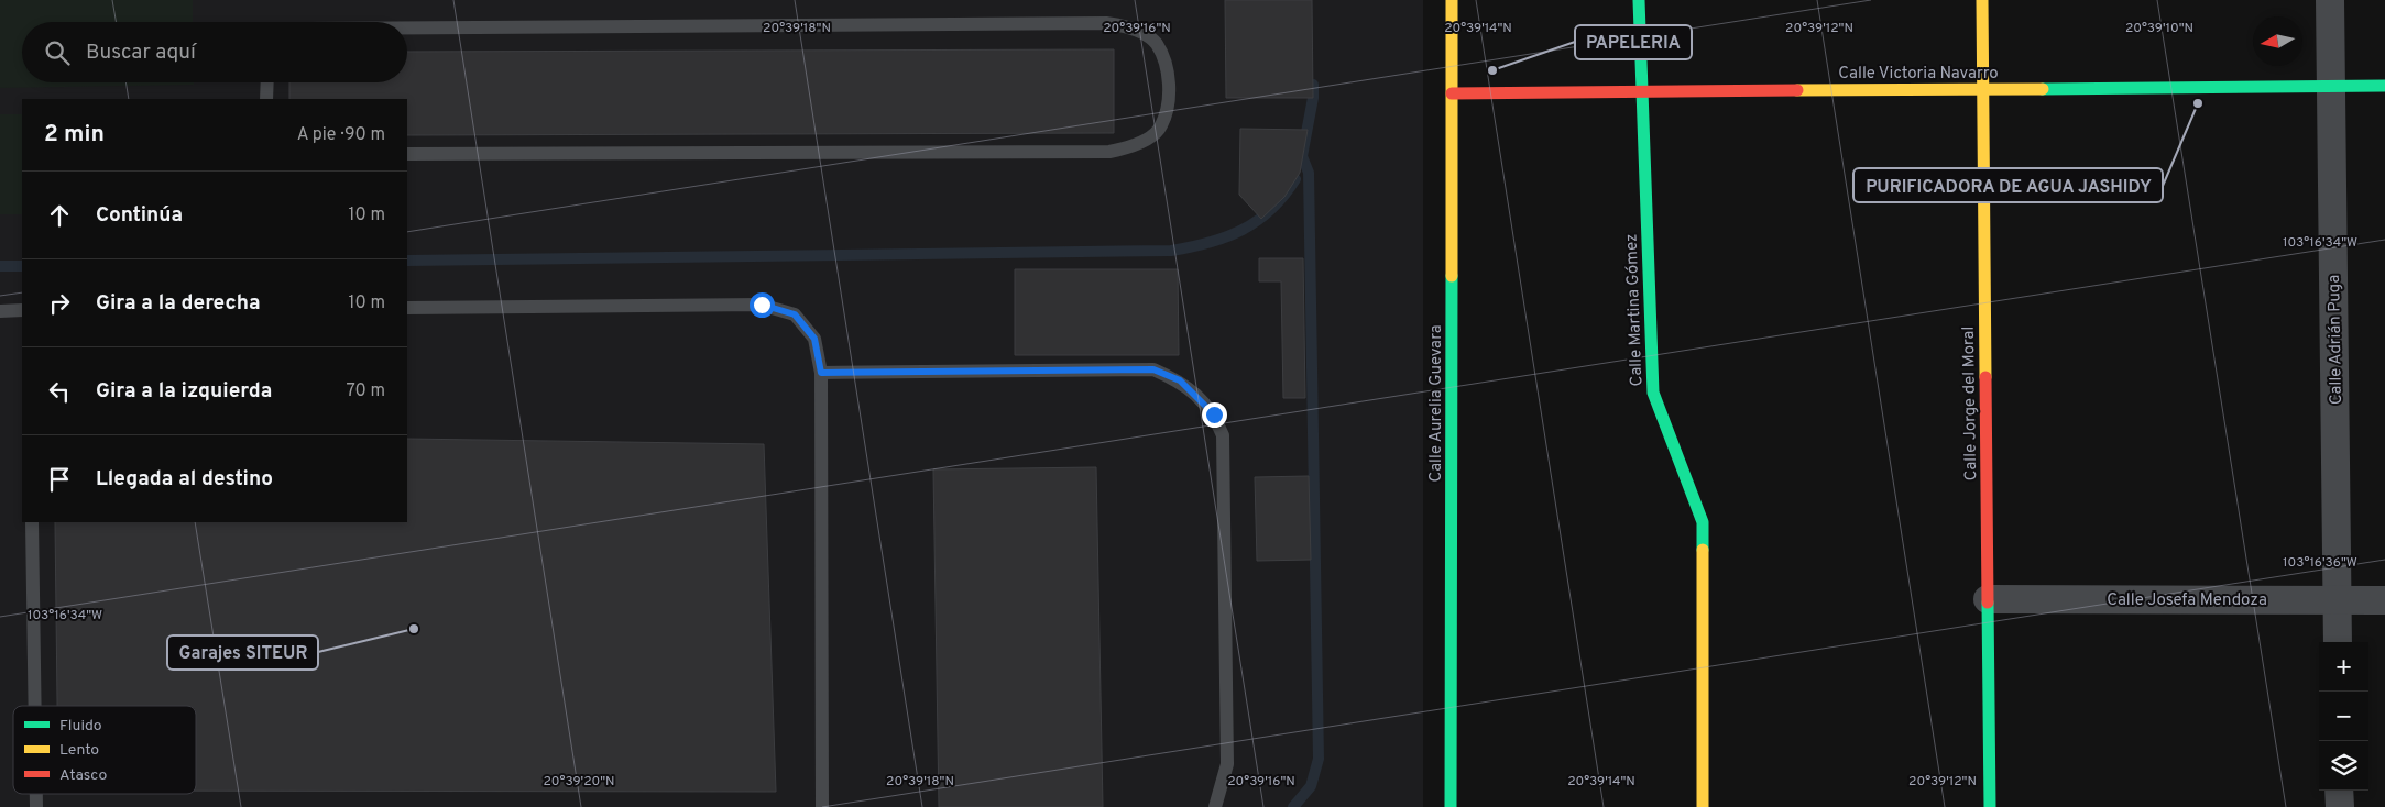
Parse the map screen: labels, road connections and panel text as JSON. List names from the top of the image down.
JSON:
{
  "streets": {
    "street": [
      "Calle Victoria Navarro",
      "Calle Martina Gómez",
      "Calle Adrián Puga",
      "Calle Aurelia Guevara",
      "Calle Jorge del Moral",
      "Calle Josefa Mendoza"
    ]
  },
  "crossings": [
    ["Calle Victoria Navarro", "Calle Martina Gómez"],
    ["Calle Victoria Navarro", "Calle Adrián Puga"],
    ["Calle Victoria Navarro", "Calle Aurelia Guevara"],
    ["Calle Victoria Navarro", "Calle Jorge del Moral"],
    ["Calle Adrián Puga", "Calle Josefa Mendoza"],
    ["Calle Jorge del Moral", "Calle Josefa Mendoza"]
  ],
  "places": ["PAPELERIA", "PURIFICADORA DE AGUA JASHIDY", "Garajes SITEUR"],
  "legend": ["Fluido", "Lento", "Atasco"],
  "north": "left",
  "page": {
    "search": "Buscar aquí",
    "heading": ["2 min", "A pie · 90 m"],
    "list": [
      ["Continúa", "10 m"],
      ["Gira a la derecha", "10 m"],
      ["Gira a la izquierda", "70 m"],
      "Llegada al destino"
    ],
    "map_buttons": ["+", "−"]
  },
  "coordinates": [
    "20°39'18\"N",
    "20°39'16\"N",
    "20°39'14\"N",
    "20°39'12\"N",
    "20°39'10\"N",
    "103°16'34\"W",
    "103°16'36\"W",
    "20°39'20\"N"
  ]
}
